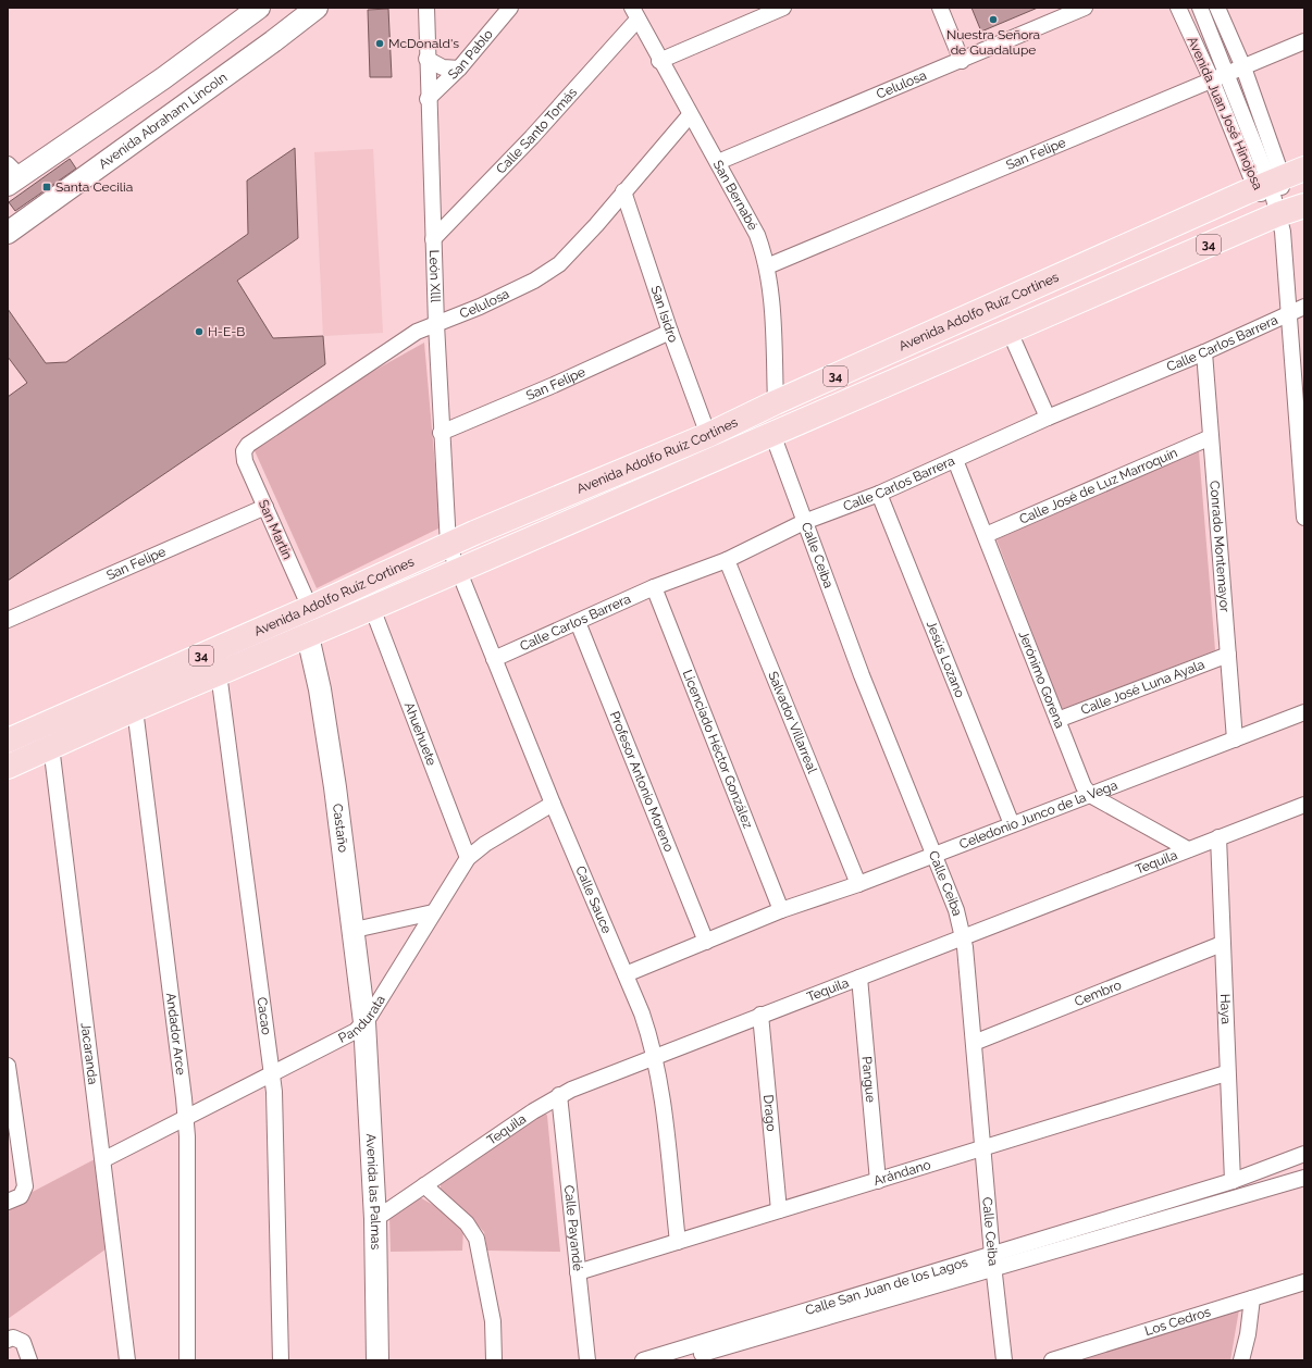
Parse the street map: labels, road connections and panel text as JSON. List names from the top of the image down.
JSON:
{
  "streets": {
    "main road": ["34", "Avenida Adolfo Ruíz Cortines"],
    "street": [
      "San Pablo",
      "Celulosa",
      "Avenida Juan José Hinojosa",
      "Avenida Abraham Lincoln",
      "Calle Santo Tomás",
      "San Felipe",
      "San Bernabé",
      "León Xlll",
      "San Isidro",
      "Calle Carlos Barrera",
      "Calle José de Luz Marroquín",
      "San Martín",
      "Conrado Montemayor",
      "Calle Ceiba",
      "Jesús Lozano",
      "Jerónimo Gorena",
      "Calle José Luna Ayala",
      "Salvador Villarreal",
      "Ahuehuete",
      "Licenciado Héctor González",
      "Profesor Antonio Moreno",
      "Celedonio Junco de la Vega",
      "Castaño",
      "Tequila",
      "Calle Sauce",
      "Cembro",
      "Haya",
      "Cacao",
      "Pandurata",
      "Andador Arce",
      "Jacaranda",
      "Pangue",
      "Drago",
      "Arándano",
      "Avenida las Palmas",
      "Calle Payandé",
      "Calle San Juan de los Lagos",
      "Los Cedros"
    ]
  },
  "crossings": [
    ["San Pablo", "León Xlll"],
    ["Celulosa", "San Bernabé"],
    ["Celulosa", "León Xlll"],
    ["Celulosa", "San Isidro"],
    ["Celulosa", "San Martín"],
    ["Avenida Juan José Hinojosa", "San Felipe"],
    ["Avenida Juan José Hinojosa", "Avenida Adolfo Ruíz Cortines"],
    ["Avenida Juan José Hinojosa", "Calle Carlos Barrera"],
    ["Calle Santo Tomás", "San Bernabé"],
    ["Calle Santo Tomás", "León Xlll"],
    ["San Felipe", "San Bernabé"],
    ["San Felipe", "León Xlll"],
    ["San Felipe", "San Isidro"],
    ["San Felipe", "San Martín"],
    ["San Bernabé", "Avenida Adolfo Ruíz Cortines"],
    ["León Xlll", "Avenida Adolfo Ruíz Cortines"],
    ["León Xlll", "Calle Sauce"],
    ["Avenida Adolfo Ruíz Cortines", "San Isidro"],
    ["Avenida Adolfo Ruíz Cortines", "San Martín"],
    ["Avenida Adolfo Ruíz Cortines", "Calle Ceiba"],
    ["Avenida Adolfo Ruíz Cortines", "Ahuehuete"],
    ["Avenida Adolfo Ruíz Cortines", "Castaño"],
    ["Avenida Adolfo Ruíz Cortines", "Calle Sauce"],
    ["Avenida Adolfo Ruíz Cortines", "Cacao"],
    ["Avenida Adolfo Ruíz Cortines", "Andador Arce"],
    ["Avenida Adolfo Ruíz Cortines", "Jacaranda"],
    ["Calle Carlos Barrera", "Conrado Montemayor"],
    ["Calle Carlos Barrera", "Calle Ceiba"],
    ["Calle Carlos Barrera", "Jesús Lozano"],
    ["Calle Carlos Barrera", "Jerónimo Gorena"],
    ["Calle Carlos Barrera", "Salvador Villarreal"],
    ["Calle Carlos Barrera", "Licenciado Héctor González"],
    ["Calle Carlos Barrera", "Profesor Antonio Moreno"],
    ["Calle Carlos Barrera", "Calle Sauce"],
    ["Calle José de Luz Marroquín", "Conrado Montemayor"],
    ["Calle José de Luz Marroquín", "Jerónimo Gorena"],
    ["Conrado Montemayor", "Calle José Luna Ayala"],
    ["Conrado Montemayor", "Celedonio Junco de la Vega"],
    ["Calle Ceiba", "Celedonio Junco de la Vega"],
    ["Calle Ceiba", "Tequila"],
    ["Calle Ceiba", "Cembro"],
    ["Calle Ceiba", "Arándano"],
    ["Calle Ceiba", "Calle San Juan de los Lagos"],
    ["Jesús Lozano", "Celedonio Junco de la Vega"],
    ["Jerónimo Gorena", "Calle José Luna Ayala"],
    ["Jerónimo Gorena", "Celedonio Junco de la Vega"],
    ["Salvador Villarreal", "Celedonio Junco de la Vega"],
    ["Ahuehuete", "Pandurata"],
    ["Licenciado Héctor González", "Celedonio Junco de la Vega"],
    ["Profesor Antonio Moreno", "Celedonio Junco de la Vega"],
    ["Celedonio Junco de la Vega", "Calle Sauce"],
    ["Castaño", "Pandurata"],
    ["Castaño", "Avenida las Palmas"],
    ["Tequila", "Calle Sauce"],
    ["Tequila", "Haya"],
    ["Tequila", "Pangue"],
    ["Tequila", "Drago"],
    ["Tequila", "Avenida las Palmas"],
    ["Tequila", "Calle Payandé"],
    ["Calle Sauce", "Pandurata"],
    ["Calle Sauce", "Arándano"],
    ["Cembro", "Haya"],
    ["Haya", "Arándano"],
    ["Haya", "Calle San Juan de los Lagos"],
    ["Cacao", "Pandurata"],
    ["Pandurata", "Andador Arce"],
    ["Pandurata", "Jacaranda"],
    ["Pandurata", "Avenida las Palmas"],
    ["Pangue", "Arándano"],
    ["Drago", "Arándano"],
    ["Arándano", "Calle Payandé"]
  ],
  "places": {
    "other": ["Nuestra Señora de Guadalupe", "McDonald's", "H-E-B"],
    "transit": ["Santa Cecilia"]
  }
}
